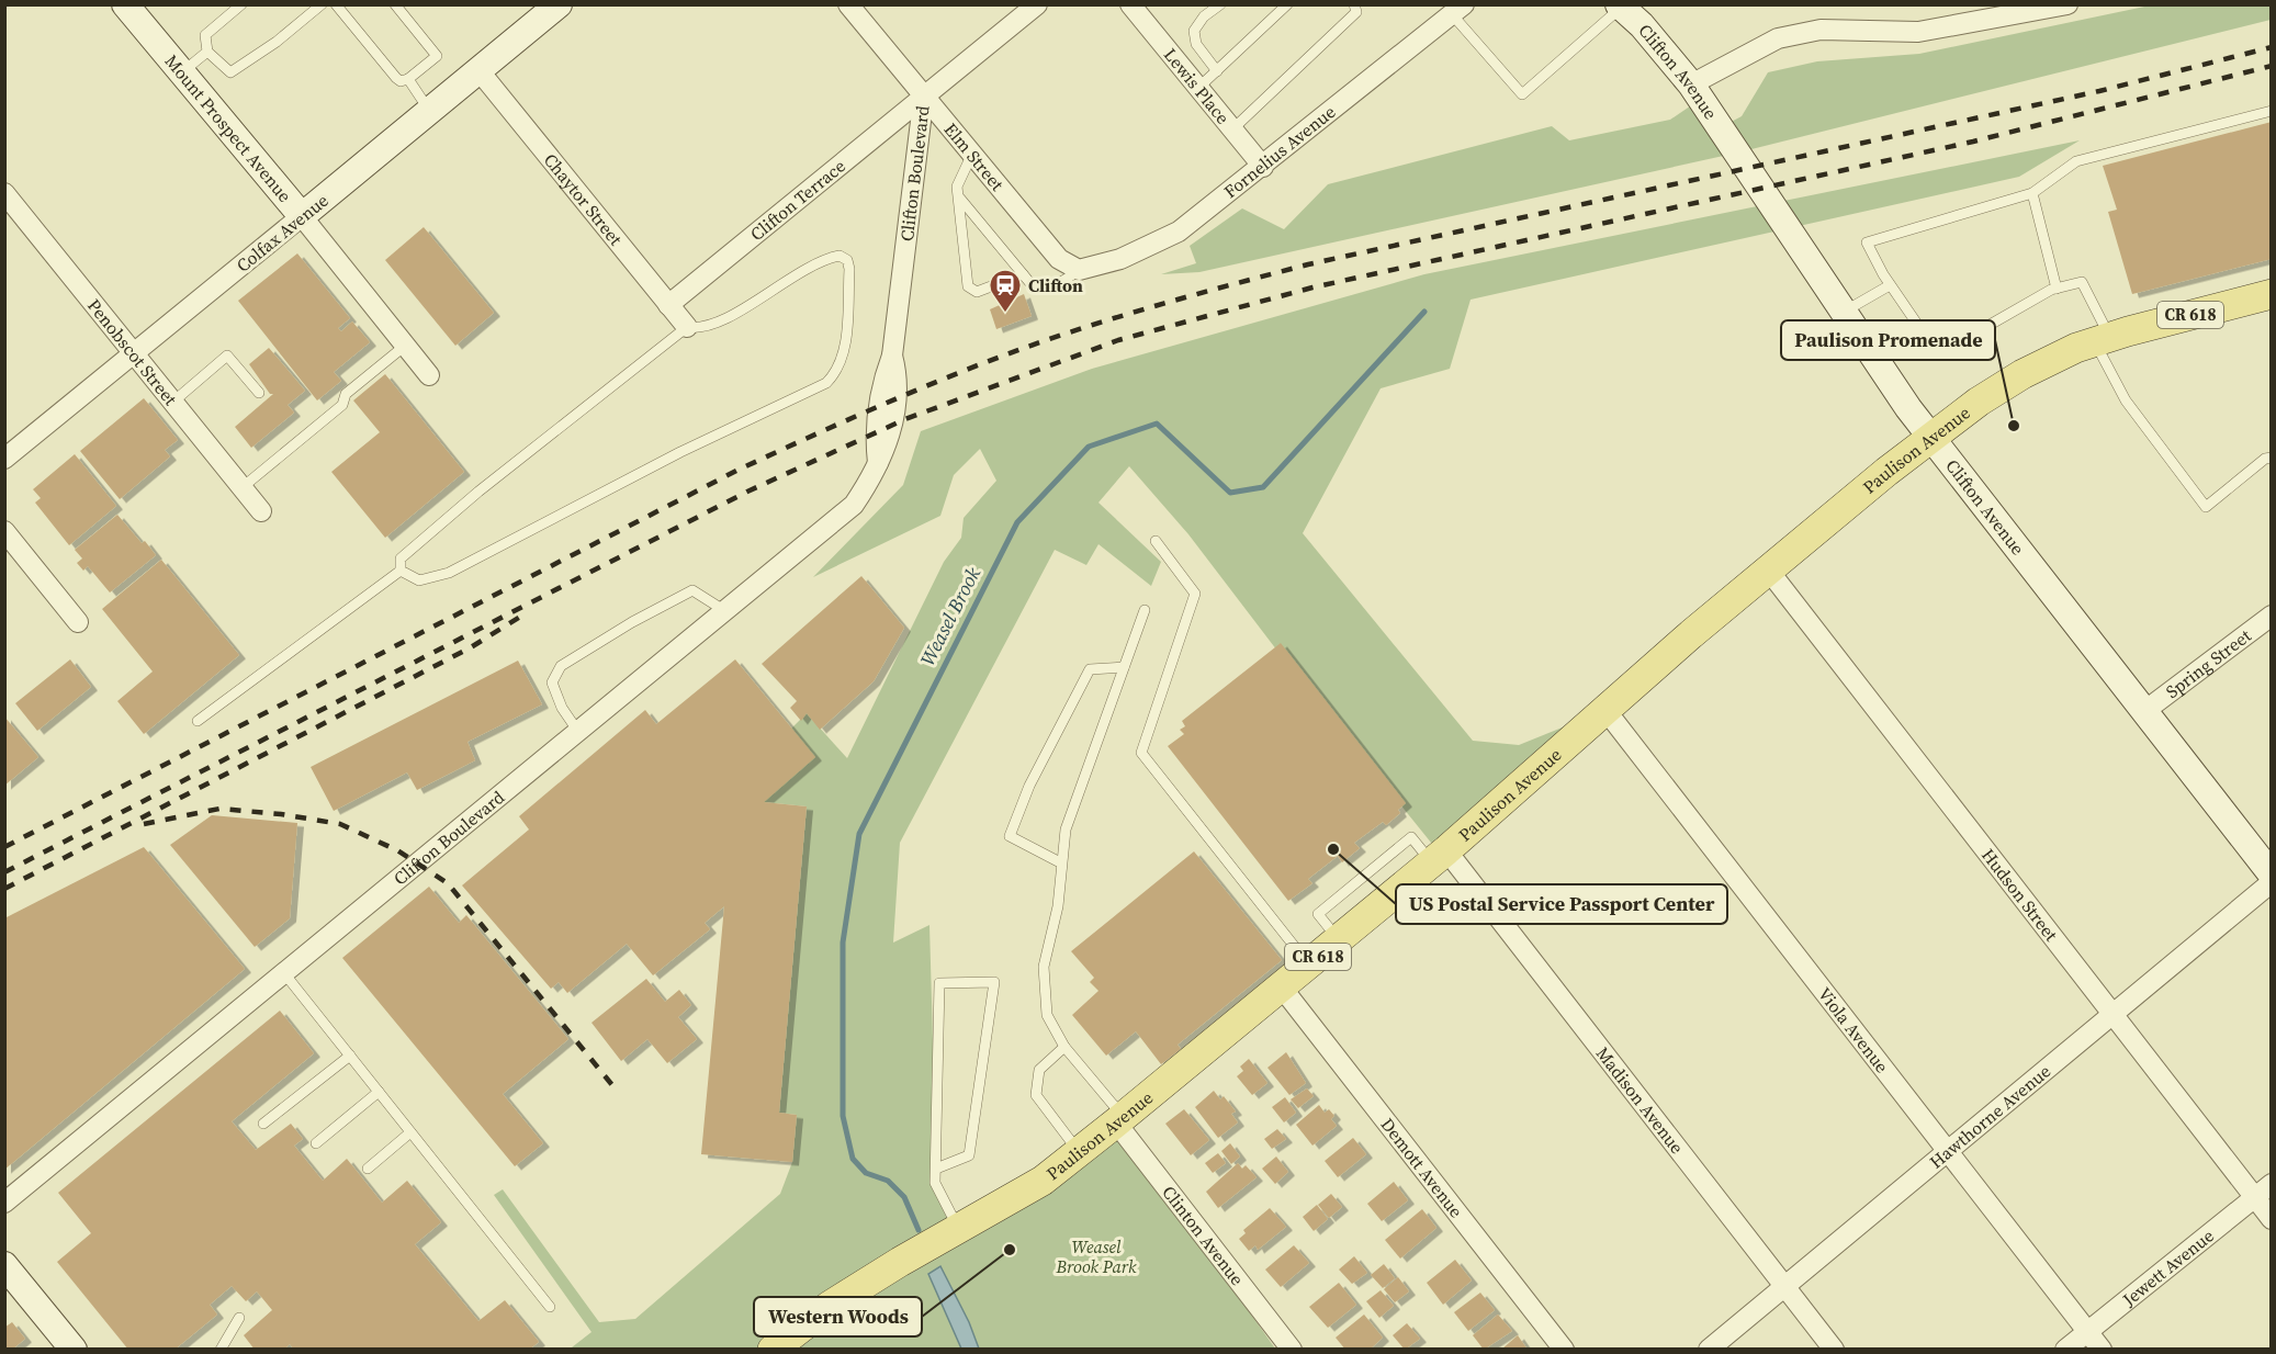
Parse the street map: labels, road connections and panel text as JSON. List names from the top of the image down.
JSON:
{
  "streets": {
    "main road": [
      "Clifton Avenue",
      "Mount Prospect Avenue",
      "Colfax Avenue",
      "CR 618",
      "Paulison Avenue"
    ],
    "street": [
      "Lewis Place",
      "Fornelius Avenue",
      "Elm Street",
      "Clifton Boulevard",
      "Chaytor Street",
      "Clifton Terrace",
      "Penobscot Street",
      "Spring Street",
      "Hudson Street",
      "Viola Avenue",
      "Madison Avenue",
      "Hawthorne Avenue",
      "Demott Avenue",
      "Clinton Avenue",
      "Jewett Avenue"
    ]
  },
  "crossings": [
    ["Clifton Avenue", "Paulison Avenue"],
    ["Clifton Avenue", "Spring Street"],
    ["Lewis Place", "Fornelius Avenue"],
    ["Mount Prospect Avenue", "Colfax Avenue"],
    ["Fornelius Avenue", "Elm Street"],
    ["Elm Street", "Clifton Boulevard"],
    ["Elm Street", "Clifton Terrace"],
    ["Clifton Boulevard", "Clifton Terrace"],
    ["Chaytor Street", "Clifton Terrace"],
    ["Chaytor Street", "Colfax Avenue"],
    ["Colfax Avenue", "Penobscot Street"],
    ["Paulison Avenue", "Hudson Street"],
    ["Paulison Avenue", "Viola Avenue"],
    ["Paulison Avenue", "Madison Avenue"],
    ["Paulison Avenue", "Demott Avenue"],
    ["Paulison Avenue", "Clinton Avenue"],
    ["Hudson Street", "Hawthorne Avenue"],
    ["Hudson Street", "Jewett Avenue"],
    ["Viola Avenue", "Hawthorne Avenue"],
    ["Viola Avenue", "Jewett Avenue"],
    ["Madison Avenue", "Hawthorne Avenue"]
  ],
  "water": ["Weasel Brook"],
  "parks": ["Weasel Brook Park"],
  "places": {
    "station": ["Clifton"],
    "other": ["Paulison Promenade", "US Postal Service Passport Center", "Western Woods"]
  }
}
